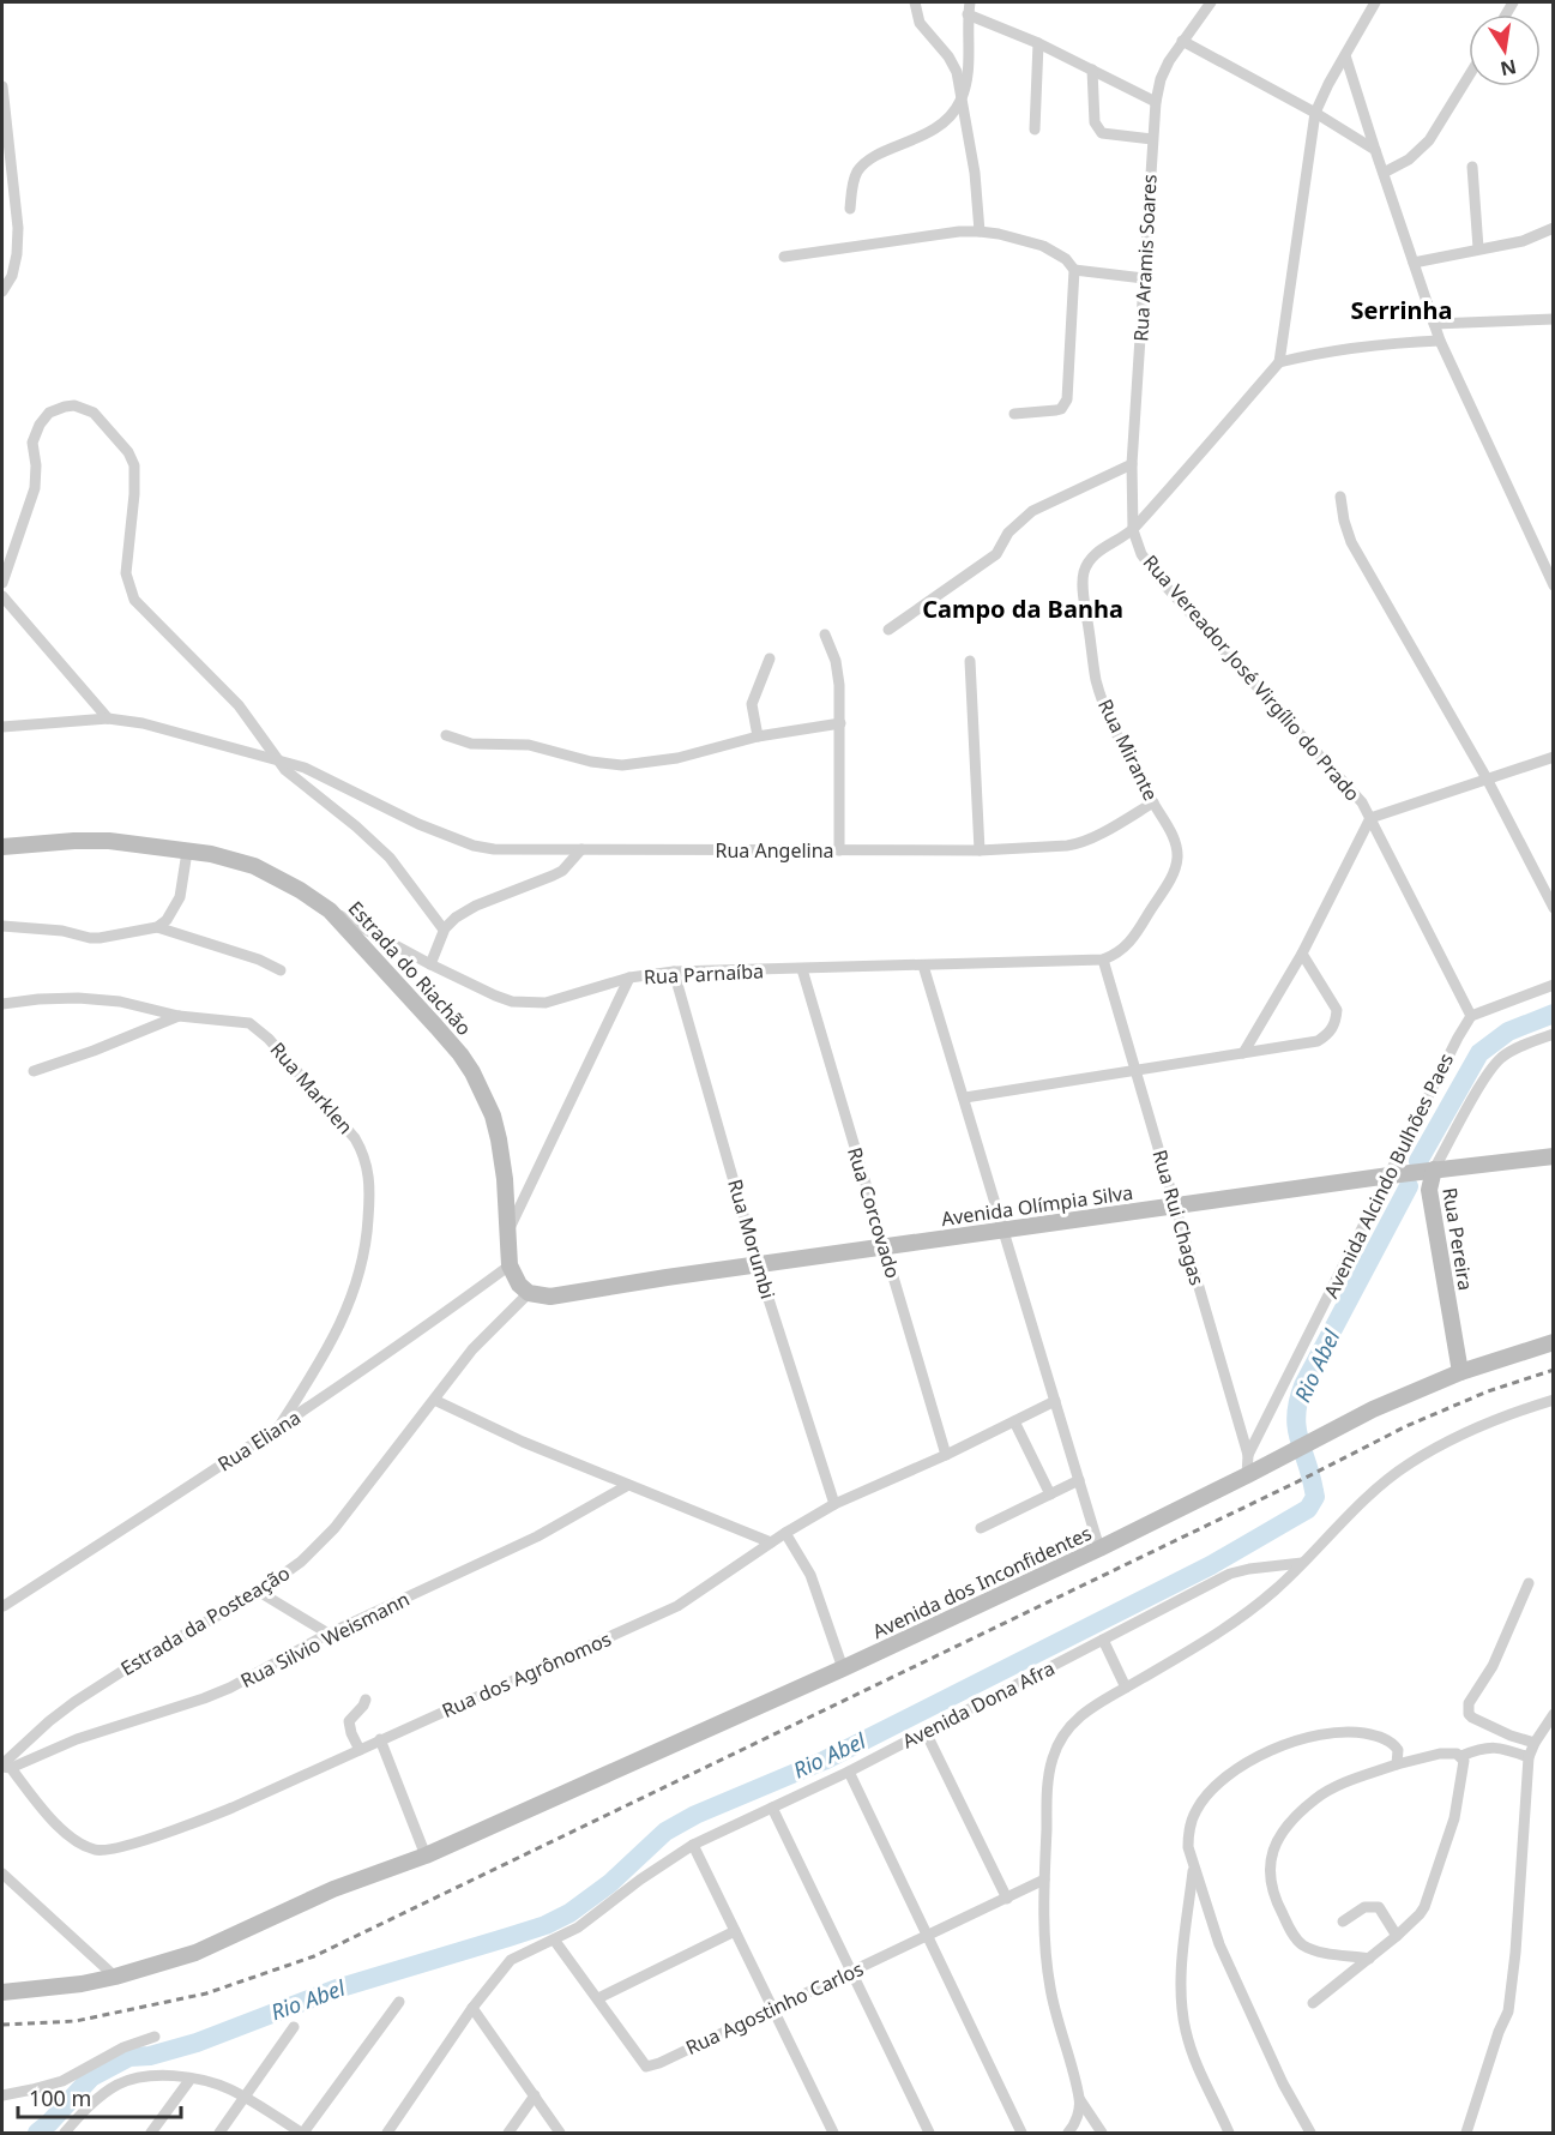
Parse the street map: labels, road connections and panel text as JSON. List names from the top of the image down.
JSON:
{
  "streets": {
    "main road": [
      "Estrada do Riachão",
      "Avenida Olímpia Silva",
      "Rua Pereira",
      "Avenida dos Inconfidentes"
    ],
    "street": [
      "Rua Aramis Soares",
      "Rua Vereador José Virgílio do Prado",
      "Rua Mirante",
      "Rua Angelina",
      "Rua Parnaíba",
      "Rua Marklen",
      "Avenida Alcindo Bulhões Paes",
      "Rua Corcovado",
      "Rua Rui Chagas",
      "Rua Morumbi",
      "Rua Eliana",
      "Estrada da Posteação",
      "Rua Silvio Weismann",
      "Rua dos Agrônomos",
      "Avenida Dona Afra",
      "Rua Agostinho Carlos"
    ]
  },
  "crossings": [
    ["Rua Aramis Soares", "Rua Vereador José Virgílio do Prado"],
    ["Rua Aramis Soares", "Rua Mirante"],
    ["Rua Vereador José Virgílio do Prado", "Rua Mirante"],
    ["Rua Vereador José Virgílio do Prado", "Avenida Alcindo Bulhões Paes"],
    ["Rua Mirante", "Rua Angelina"],
    ["Rua Mirante", "Rua Parnaíba"],
    ["Rua Mirante", "Rua Rui Chagas"],
    ["Estrada do Riachão", "Rua Parnaíba"],
    ["Estrada do Riachão", "Rua Eliana"],
    ["Rua Parnaíba", "Rua Corcovado"],
    ["Rua Parnaíba", "Rua Rui Chagas"],
    ["Rua Parnaíba", "Rua Morumbi"],
    ["Rua Marklen", "Rua Eliana"],
    ["Avenida Alcindo Bulhões Paes", "Avenida Olímpia Silva"],
    ["Avenida Alcindo Bulhões Paes", "Rua Rui Chagas"],
    ["Avenida Olímpia Silva", "Rua Corcovado"],
    ["Avenida Olímpia Silva", "Rua Rui Chagas"],
    ["Avenida Olímpia Silva", "Rua Morumbi"],
    ["Avenida Olímpia Silva", "Rua Pereira"],
    ["Avenida Olímpia Silva", "Estrada da Posteação"],
    ["Rua Corcovado", "Rua dos Agrônomos"],
    ["Rua Rui Chagas", "Avenida dos Inconfidentes"],
    ["Rua Morumbi", "Rua dos Agrônomos"],
    ["Rua Pereira", "Avenida dos Inconfidentes"],
    ["Estrada da Posteação", "Rua Silvio Weismann"],
    ["Estrada da Posteação", "Rua dos Agrônomos"],
    ["Rua Silvio Weismann", "Rua dos Agrônomos"],
    ["Avenida Dona Afra", "Rua Agostinho Carlos"]
  ],
  "districts": ["Serrinha", "Campo da Banha"],
  "water": ["Rio Abel"],
  "scale_bar": "100 m",
  "north": "bottom"
}
